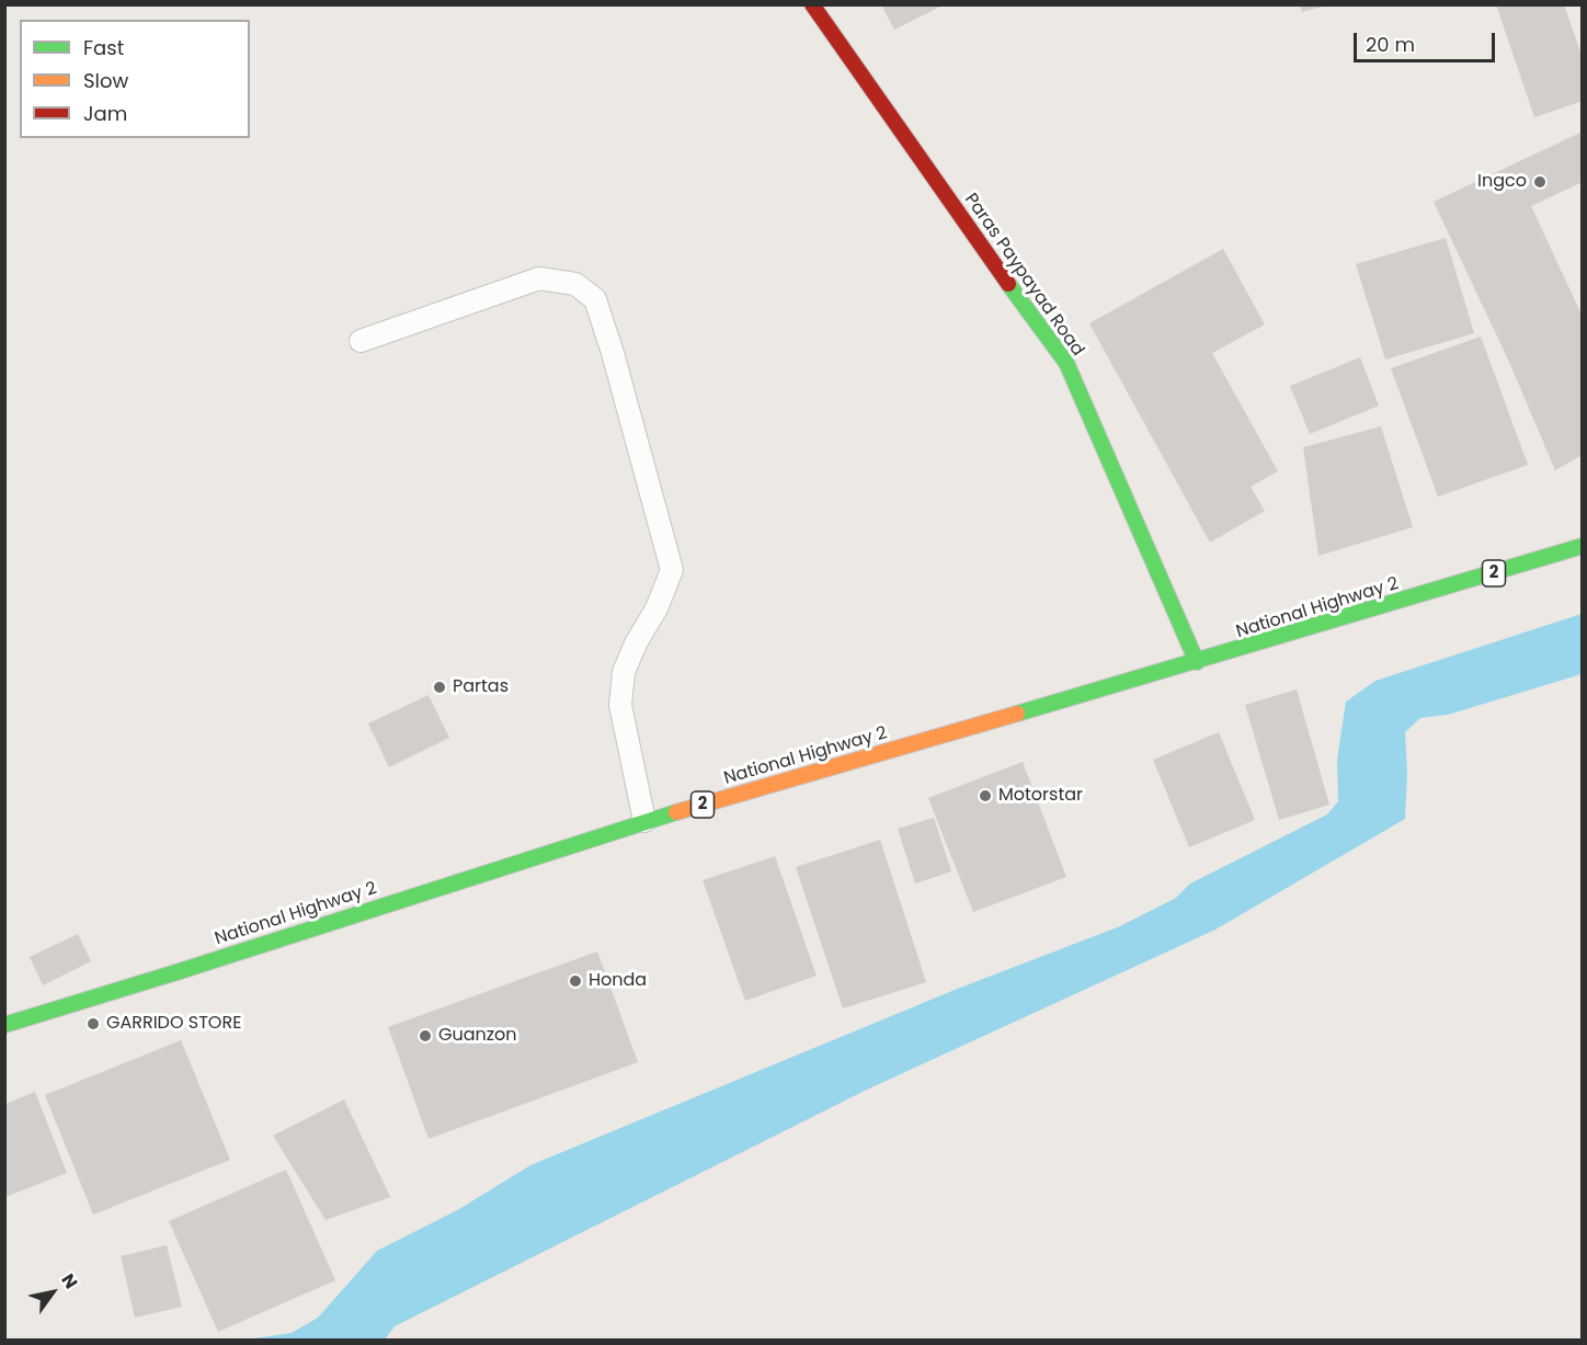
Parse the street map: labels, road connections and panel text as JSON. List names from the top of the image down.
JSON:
{
  "streets": {
    "main road": ["Paras Paypayad Road", "2", "National Highway 2"]
  },
  "crossings": [
    ["Paras Paypayad Road", "National Highway 2"]
  ],
  "places": [
    "Ingco",
    "Partas",
    "Motorstar",
    "Honda",
    "GARRIDO STORE",
    "Guanzon"
  ],
  "legend": ["Fast", "Slow", "Jam"],
  "scale_bar": "20 m",
  "north": "top right"
}
